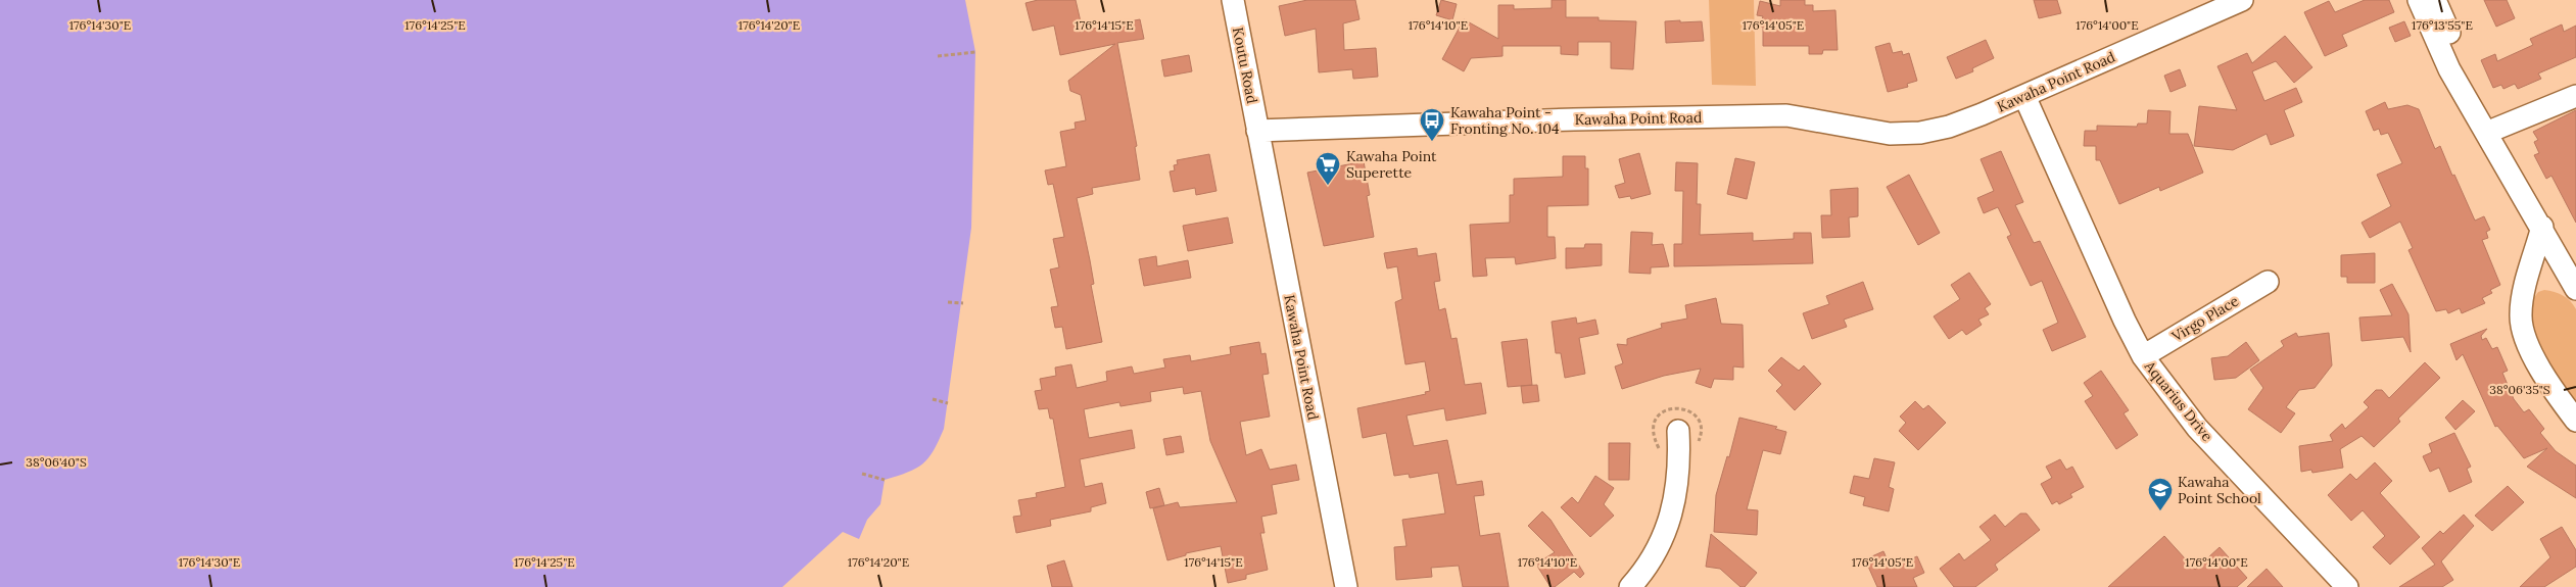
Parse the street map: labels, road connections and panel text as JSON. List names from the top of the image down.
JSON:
{
  "streets": {
    "street": [
      "Koutu Road",
      "Kawaha Point Road",
      "Virgo Place",
      "Aquarius Drive"
    ]
  },
  "crossings": [
    ["Koutu Road", "Kawaha Point Road"],
    ["Kawaha Point Road", "Aquarius Drive"],
    ["Virgo Place", "Aquarius Drive"]
  ],
  "places": {
    "bus stop": ["Kawaha Point - Fronting No. 104"],
    "supermarket": ["Kawaha Point Superette"],
    "school or university": ["Kawaha Point School"]
  },
  "coordinates": [
    "176°14'30\"E",
    "176°14'25\"E",
    "176°14'20\"E",
    "176°14'15\"E",
    "176°14'10\"E",
    "176°14'05\"E",
    "176°14'00\"E",
    "176°13'55\"E",
    "38°06'35\"S",
    "38°06'40\"S"
  ]
}
